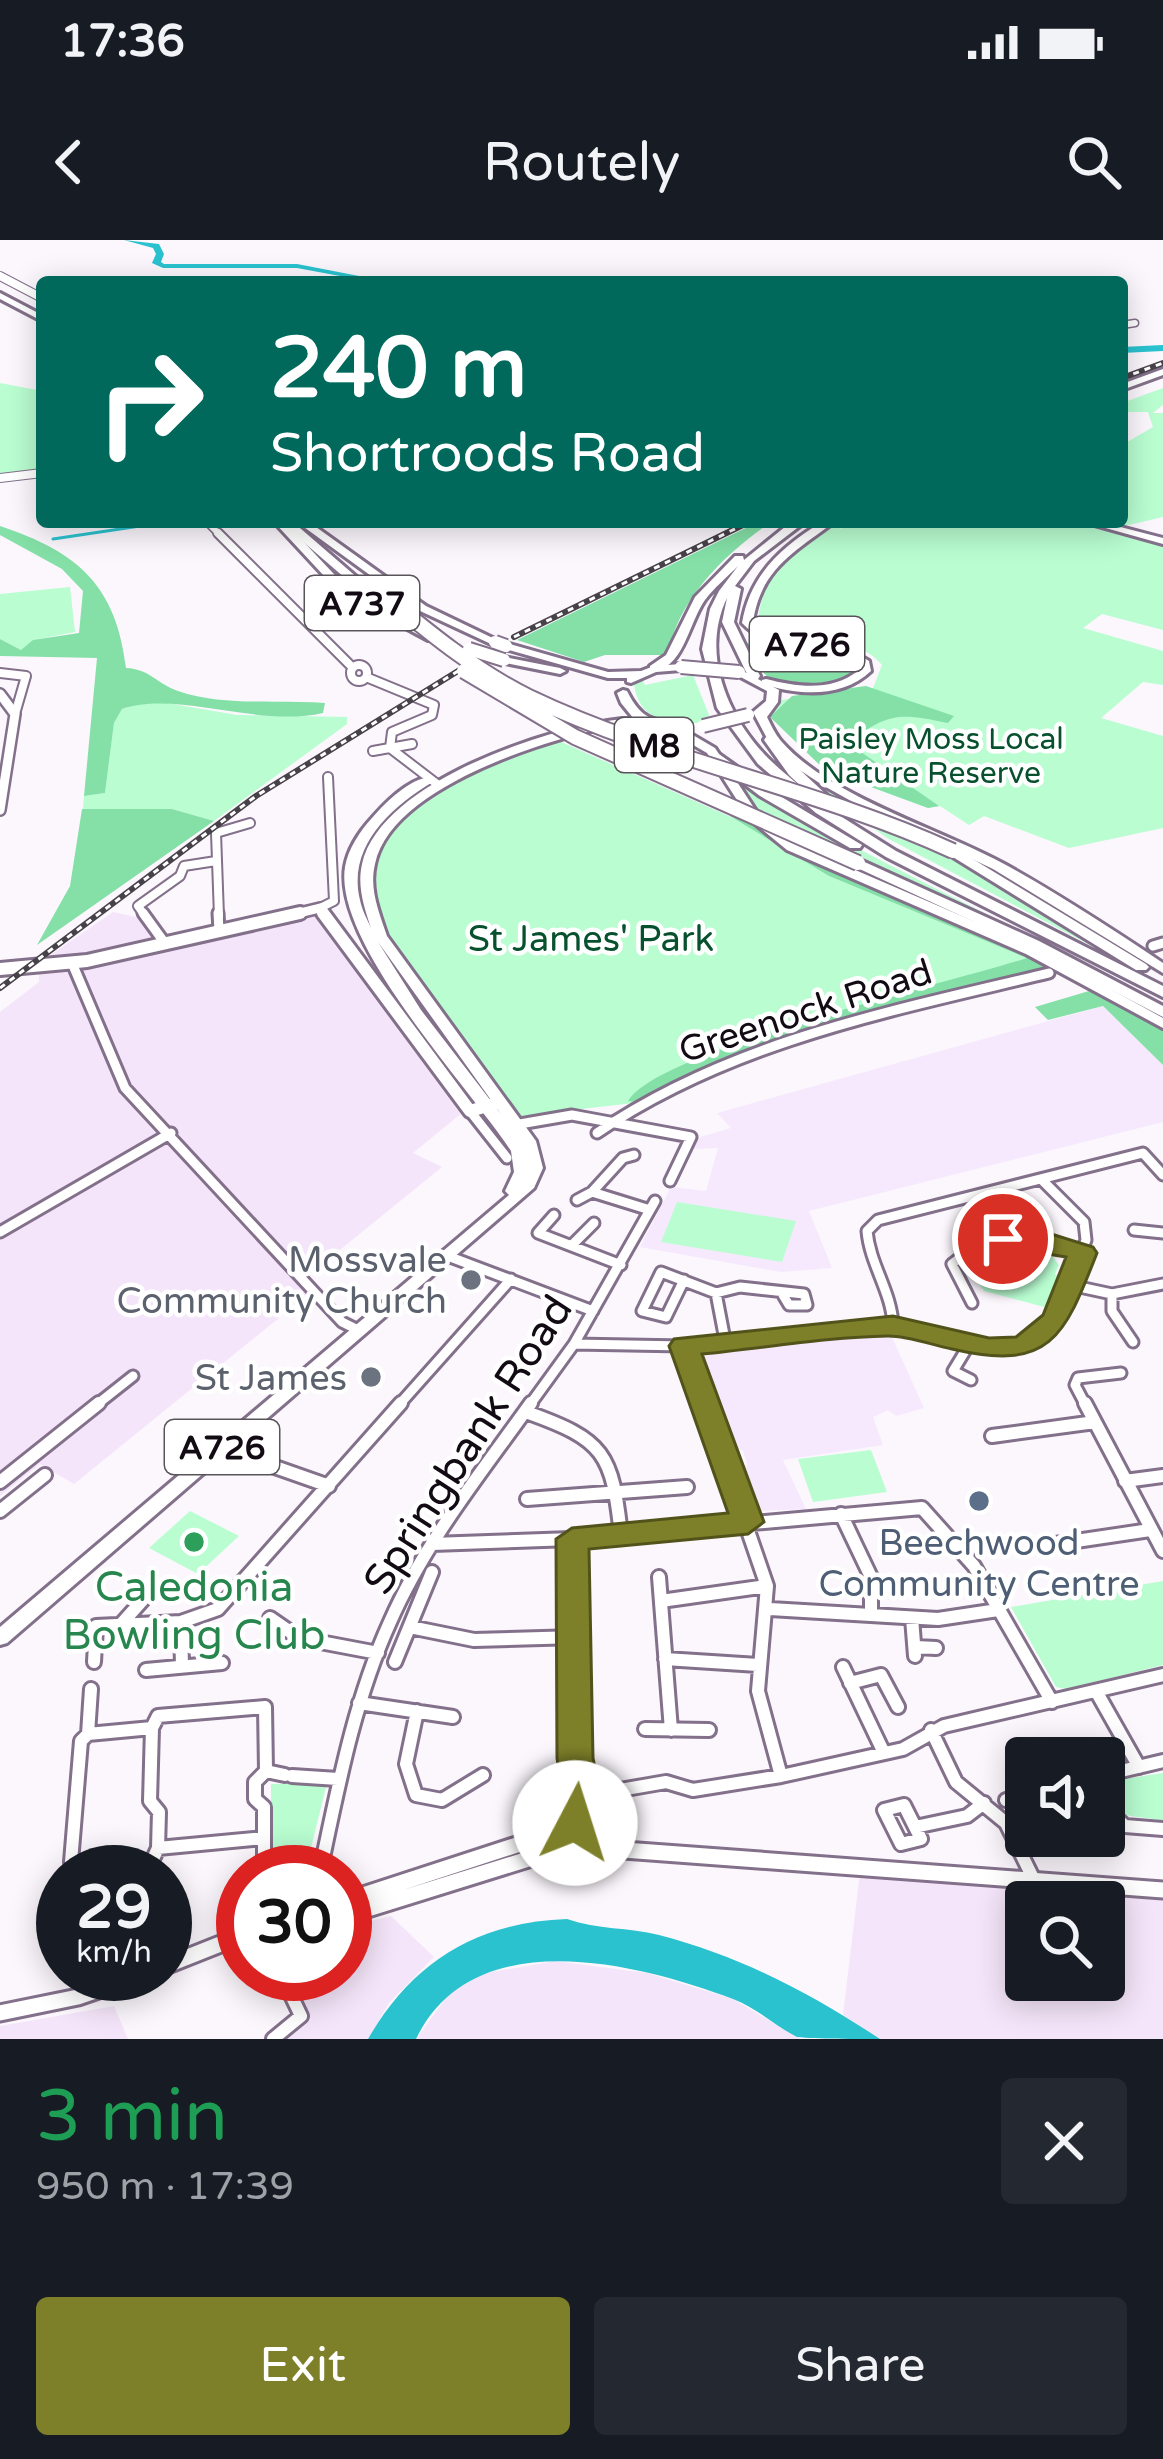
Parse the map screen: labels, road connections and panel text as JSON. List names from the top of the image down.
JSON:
{
  "streets": {
    "highway": ["M8"],
    "main road": ["A737", "A726"],
    "street": ["Greenock Road", "Springbank Road"]
  },
  "crossings": [
    ["A737", "A726"],
    ["A726", "M8"],
    ["A726", "Greenock Road"]
  ],
  "parks": ["Paisley Moss Local Nature Reserve", "St James' Park"],
  "places": [
    "Mossvale Community Church",
    "St James",
    "Beechwood Community Centre",
    "Caledonia Bowling Club"
  ],
  "page": {
    "status": "17:36",
    "header": "Routely",
    "turn": ["240 m", "Shortroods Road"],
    "speed": "29 km/h",
    "limit": "30",
    "heading": ["3 min", "950 m · 17:39"],
    "buttons": ["Exit", "Share"]
  }
}
